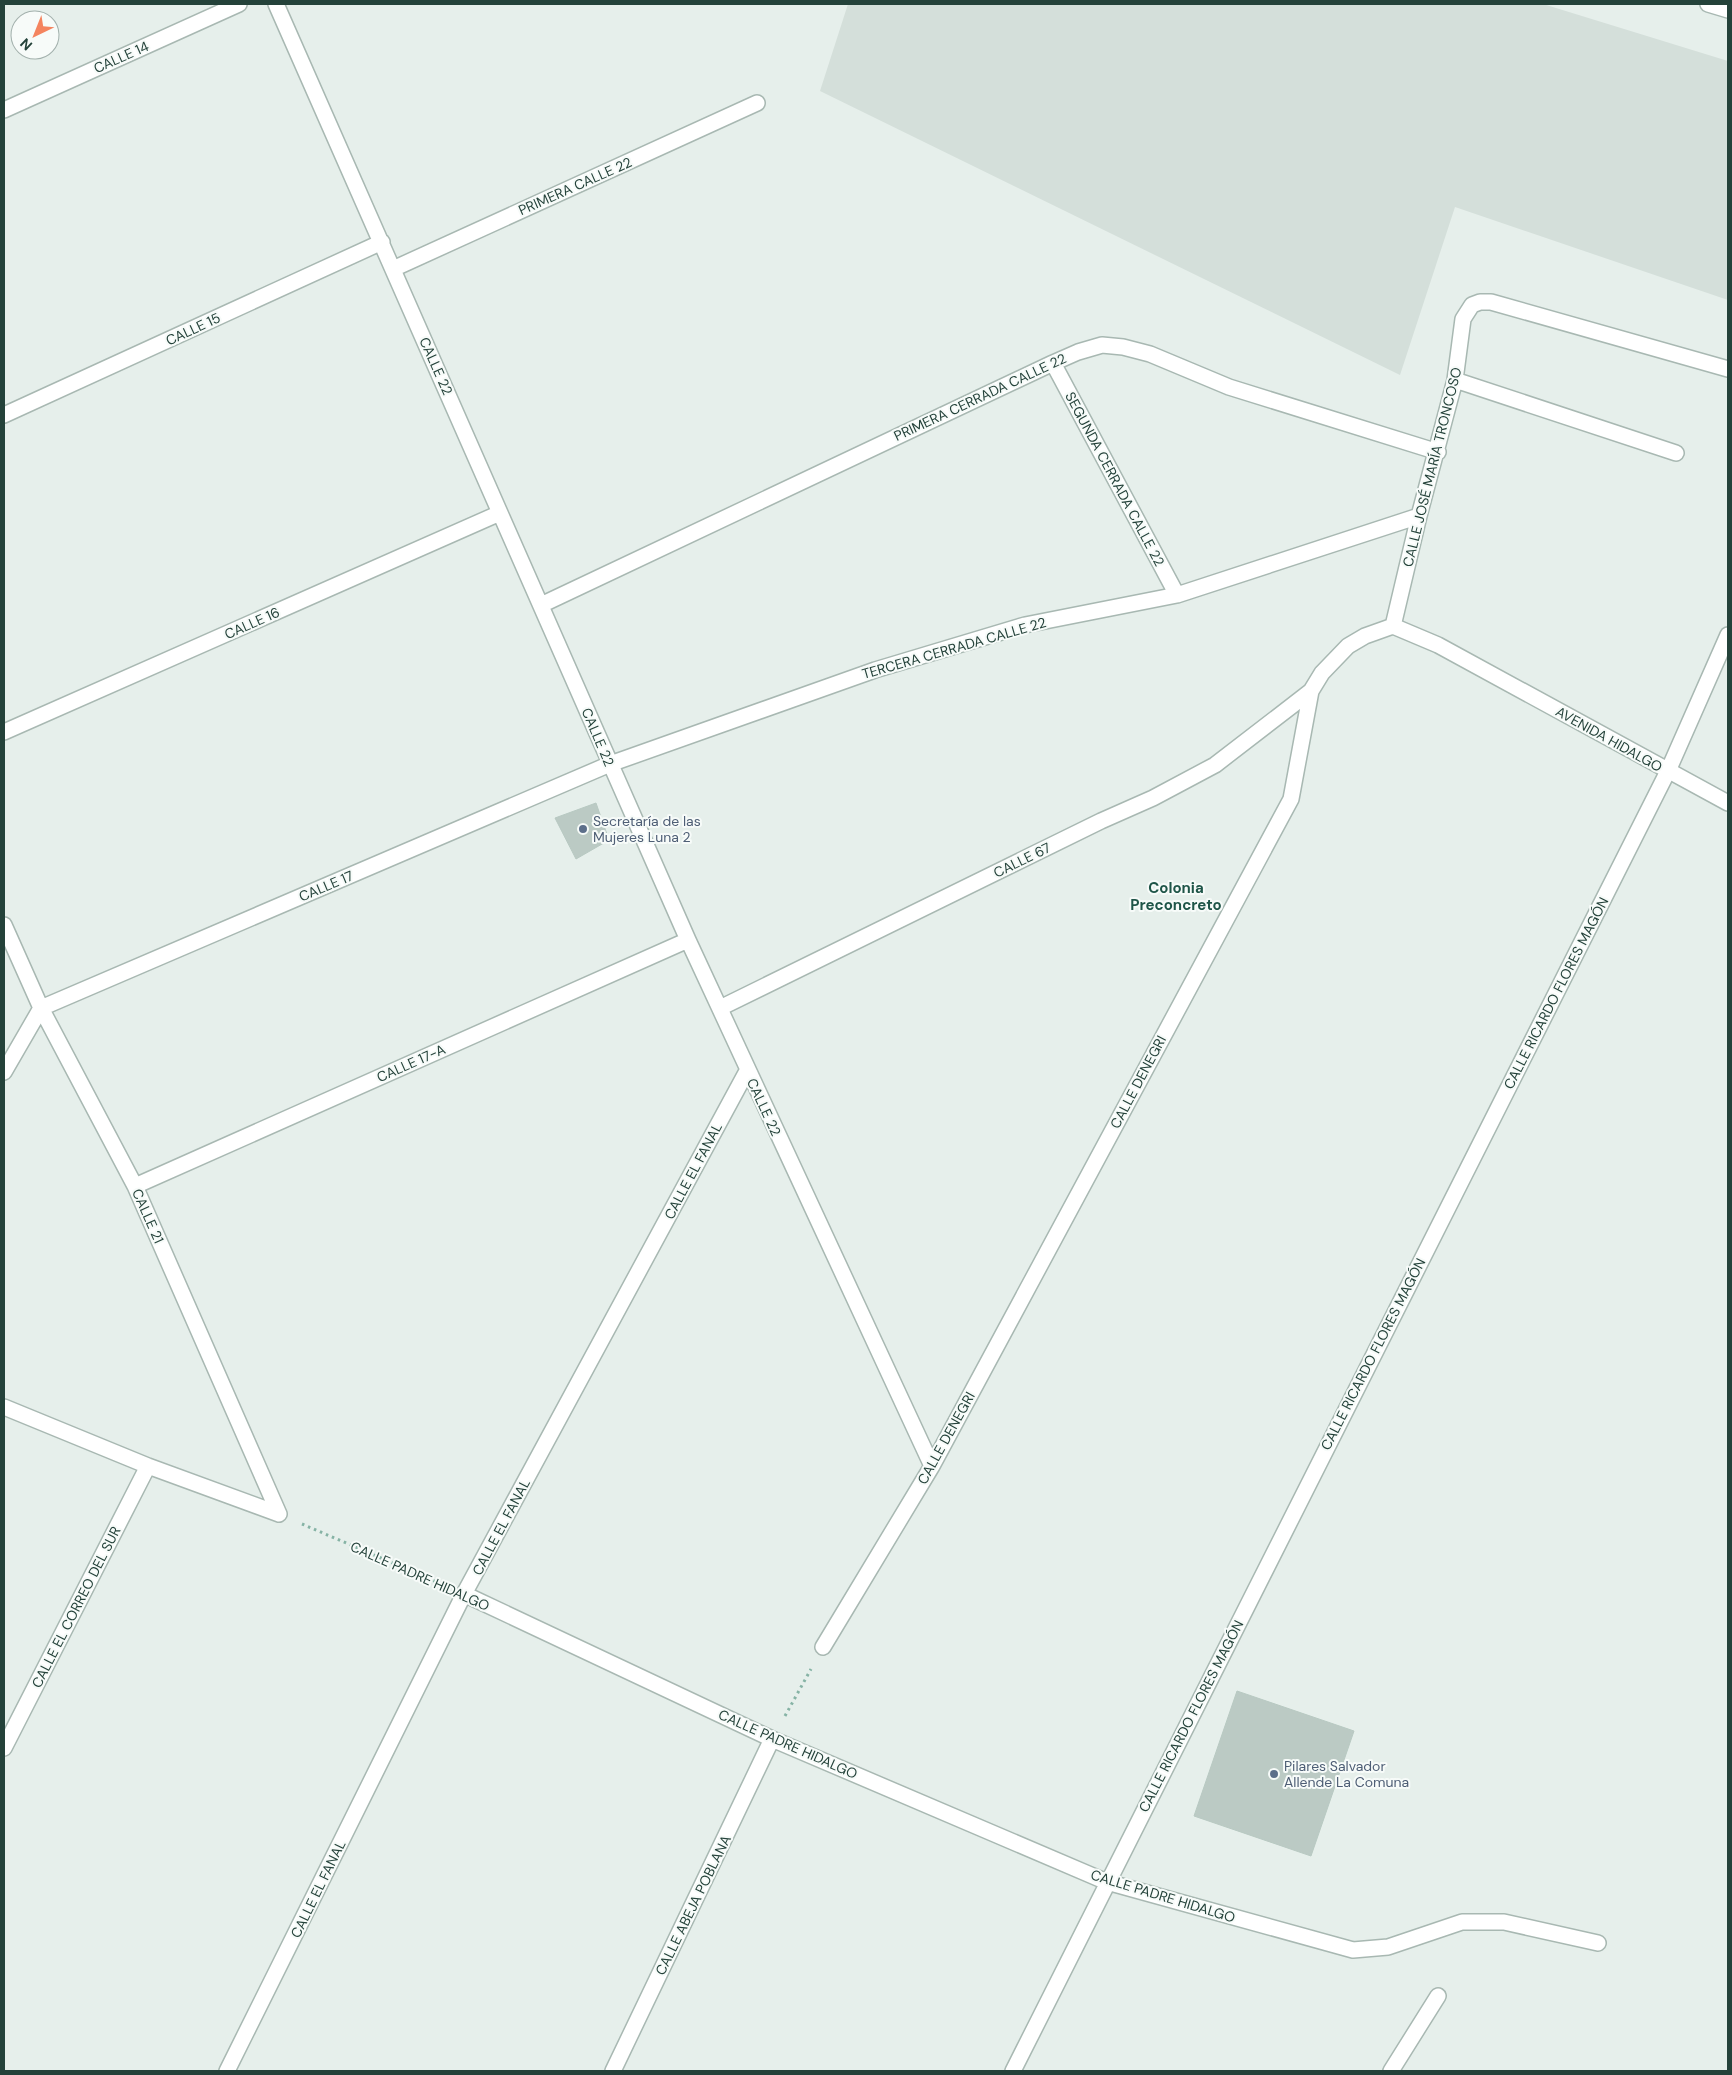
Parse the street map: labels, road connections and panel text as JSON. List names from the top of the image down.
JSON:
{
  "streets": {
    "street": [
      "CALLE 14",
      "PRIMERA CALLE 22",
      "CALLE 15",
      "CALLE 22",
      "PRIMERA CERRADA CALLE 22",
      "CALLE JOSÉ MARÍA TRONCOSO",
      "SEGUNDA CERRADA CALLE 22",
      "CALLE 16",
      "TERCERA CERRADA CALLE 22",
      "AVENIDA HIDALGO",
      "CALLE 67",
      "CALLE 17",
      "CALLE RICARDO FLORES MAGÓN",
      "CALLE 17-A",
      "CALLE DENEGRI",
      "CALLE EL FANAL",
      "CALLE 21",
      "CALLE PADRE HIDALGO",
      "CALLE EL CORREO DEL SUR",
      "CALLE ABEJA POBLANA"
    ]
  },
  "crossings": [
    ["PRIMERA CALLE 22", "CALLE 22"],
    ["CALLE 15", "CALLE 22"],
    ["CALLE 22", "PRIMERA CERRADA CALLE 22"],
    ["CALLE 22", "CALLE 16"],
    ["CALLE 22", "TERCERA CERRADA CALLE 22"],
    ["CALLE 22", "CALLE 67"],
    ["CALLE 22", "CALLE 17"],
    ["CALLE 22", "CALLE 17-A"],
    ["CALLE 22", "CALLE DENEGRI"],
    ["CALLE 22", "CALLE EL FANAL"],
    ["PRIMERA CERRADA CALLE 22", "CALLE JOSÉ MARÍA TRONCOSO"],
    ["PRIMERA CERRADA CALLE 22", "SEGUNDA CERRADA CALLE 22"],
    ["CALLE JOSÉ MARÍA TRONCOSO", "TERCERA CERRADA CALLE 22"],
    ["CALLE JOSÉ MARÍA TRONCOSO", "AVENIDA HIDALGO"],
    ["CALLE JOSÉ MARÍA TRONCOSO", "CALLE DENEGRI"],
    ["SEGUNDA CERRADA CALLE 22", "TERCERA CERRADA CALLE 22"],
    ["TERCERA CERRADA CALLE 22", "CALLE 17"],
    ["AVENIDA HIDALGO", "CALLE RICARDO FLORES MAGÓN"],
    ["AVENIDA HIDALGO", "CALLE DENEGRI"],
    ["CALLE 67", "CALLE DENEGRI"],
    ["CALLE 17", "CALLE 21"],
    ["CALLE RICARDO FLORES MAGÓN", "CALLE PADRE HIDALGO"],
    ["CALLE 17-A", "CALLE 21"],
    ["CALLE EL FANAL", "CALLE PADRE HIDALGO"],
    ["CALLE 21", "CALLE PADRE HIDALGO"],
    ["CALLE PADRE HIDALGO", "CALLE ABEJA POBLANA"]
  ],
  "districts": ["Colonia Preconcreto"],
  "places": ["Secretaría de las Mujeres Luna 2", "Pilares Salvador Allende La Comuna"],
  "north": "bottom left"
}
